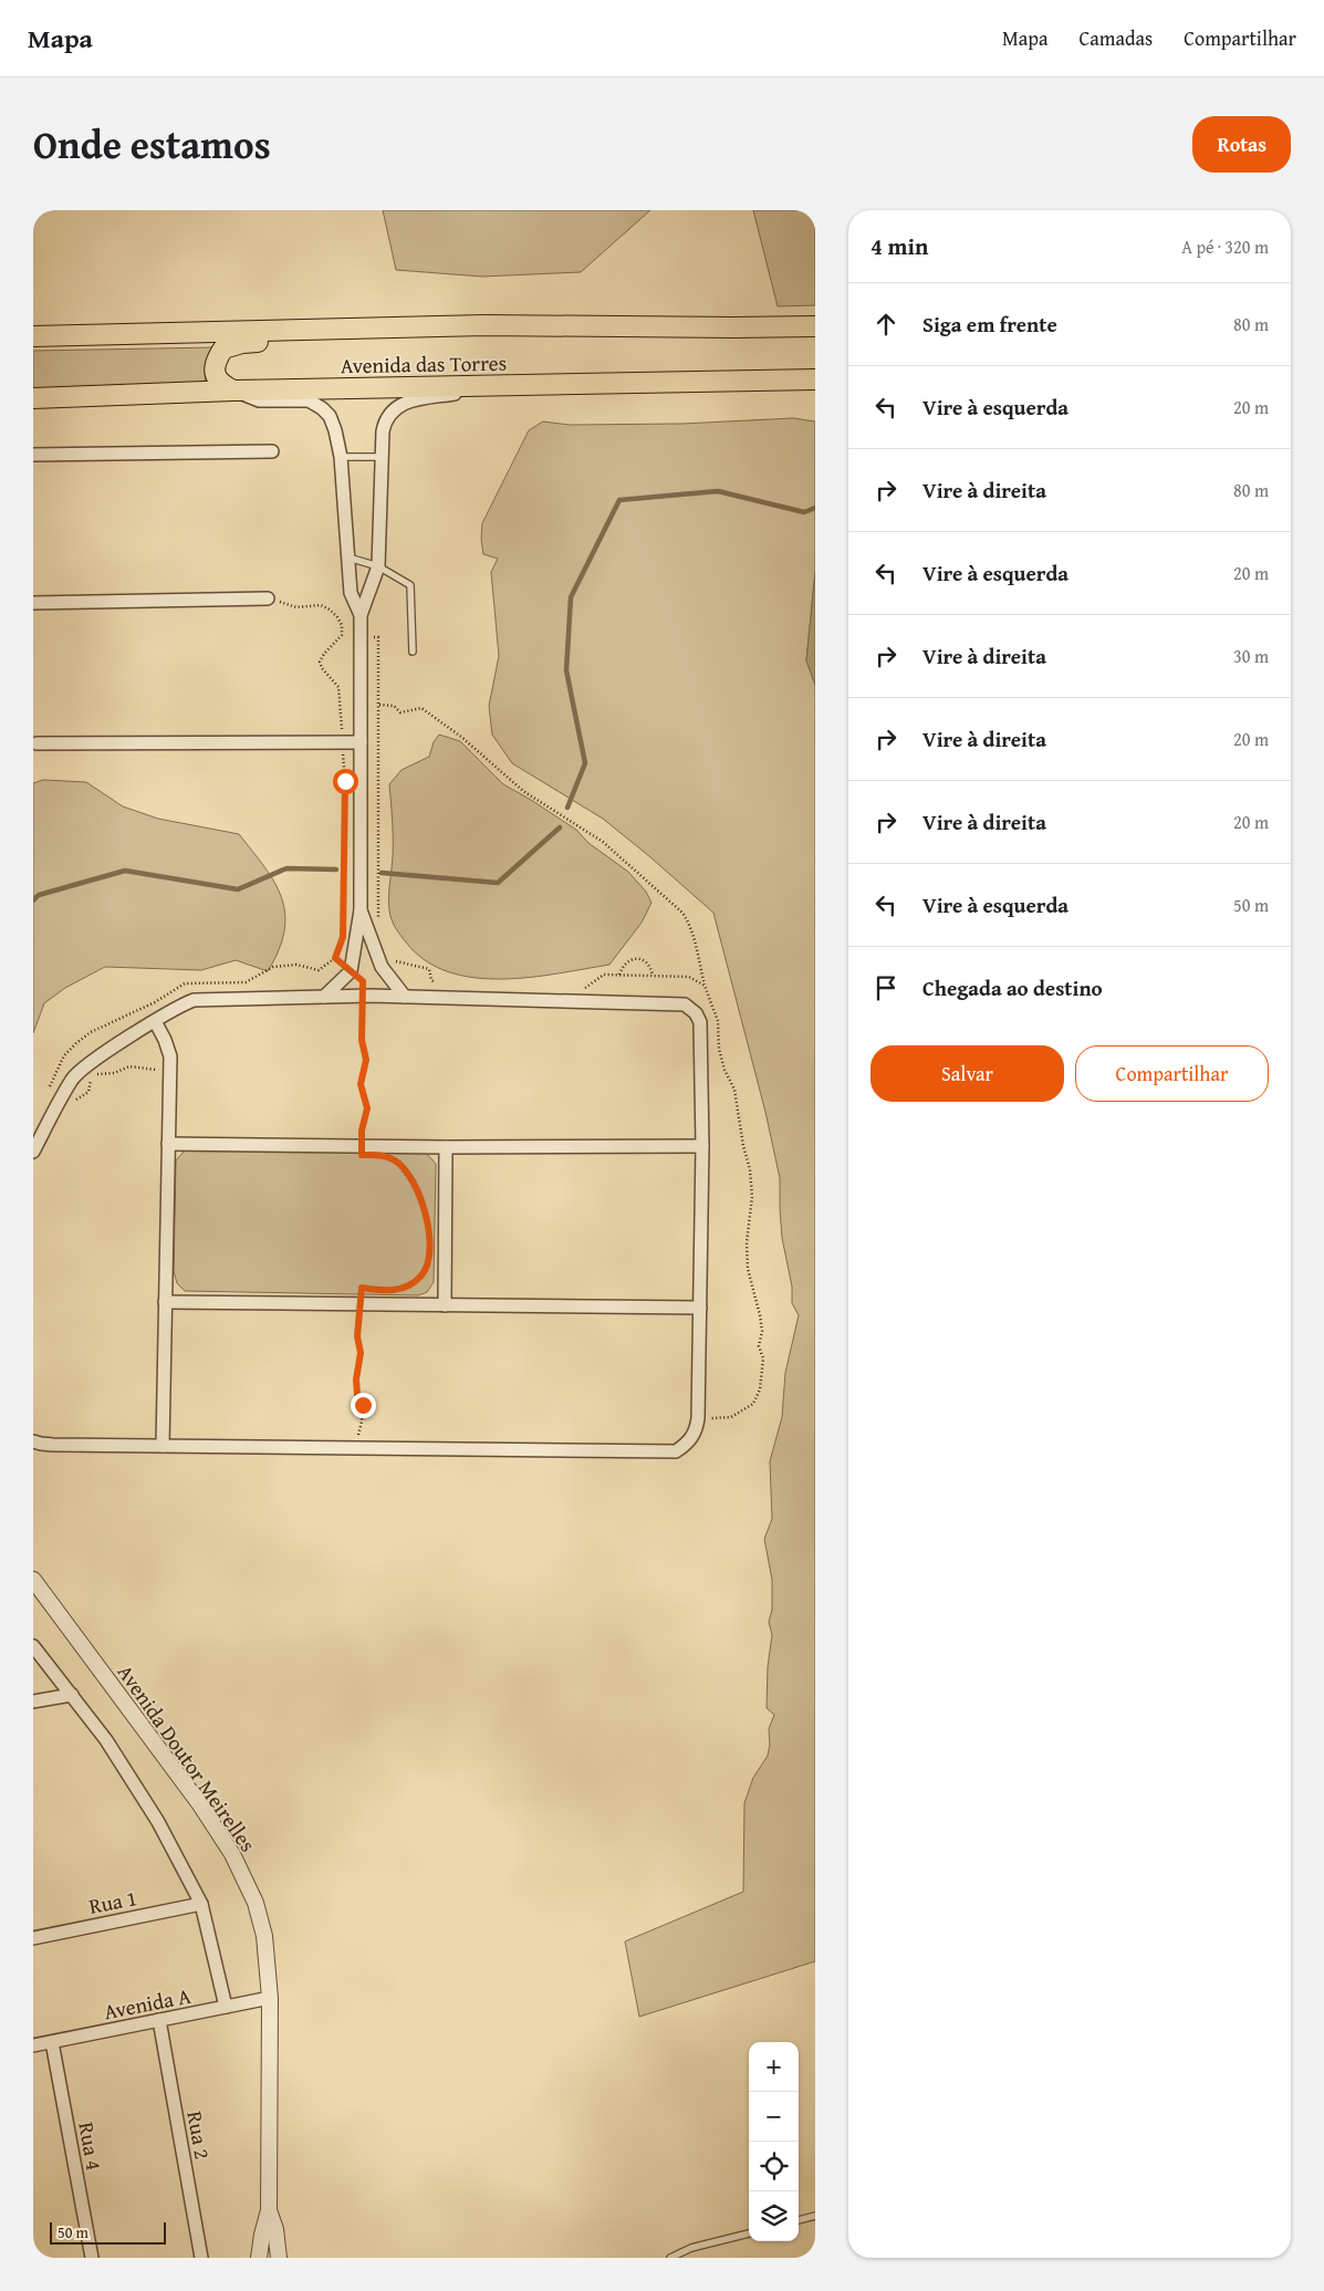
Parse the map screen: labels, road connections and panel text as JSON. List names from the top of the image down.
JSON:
{
  "streets": {
    "main road": ["Avenida das Torres"],
    "street": [
      "Avenida Doutor Meirelles",
      "Rua 1",
      "Avenida A",
      "Rua 2",
      "Rua 4"
    ]
  },
  "crossings": [
    ["Avenida Doutor Meirelles", "Avenida A"],
    ["Avenida A", "Rua 2"],
    ["Avenida A", "Rua 4"]
  ],
  "scale_bar": "50 m",
  "page": {
    "header": "Mapa",
    "nav": ["Mapa", "Camadas", "Compartilhar"],
    "title": "Onde estamos",
    "buttons": [
      "Rotas",
      ["Salvar", "Compartilhar"]
    ],
    "heading": ["4 min", "A pé · 320 m"],
    "list": [
      ["Siga em frente", "80 m"],
      ["Vire à esquerda", "20 m"],
      ["Vire à direita", "80 m"],
      ["Vire à esquerda", "20 m"],
      ["Vire à direita", "30 m"],
      ["Vire à direita", "20 m"],
      ["Vire à direita", "20 m"],
      ["Vire à esquerda", "50 m"],
      "Chegada ao destino"
    ],
    "map_buttons": ["+", "−"],
    "scale": "50 m"
  }
}
